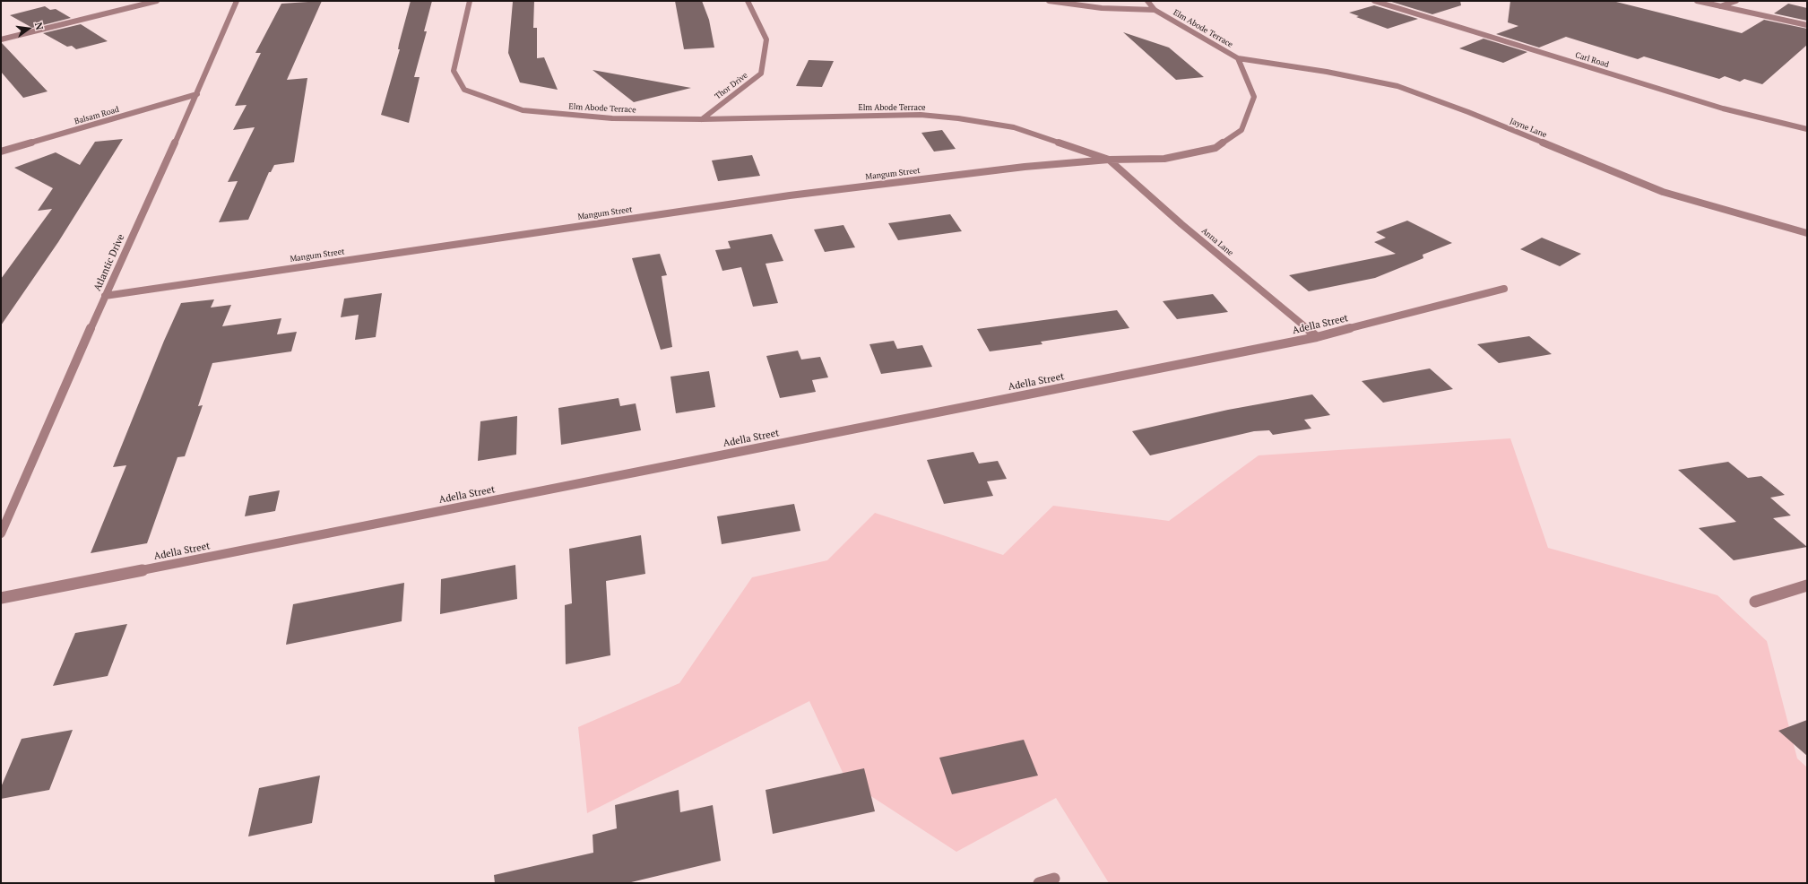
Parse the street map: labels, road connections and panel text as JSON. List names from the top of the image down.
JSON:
{
  "streets": {
    "street": [
      "Elm Abode Terrace",
      "Carl Road",
      "Thor Drive",
      "Balsam Road",
      "Jayne Lane",
      "Mangum Street",
      "Anna Lane",
      "Atlantic Drive",
      "Adella Street"
    ]
  },
  "crossings": [
    ["Elm Abode Terrace", "Thor Drive"],
    ["Elm Abode Terrace", "Jayne Lane"],
    ["Elm Abode Terrace", "Mangum Street"],
    ["Elm Abode Terrace", "Anna Lane"],
    ["Balsam Road", "Atlantic Drive"],
    ["Mangum Street", "Anna Lane"],
    ["Mangum Street", "Atlantic Drive"],
    ["Anna Lane", "Adella Street"]
  ],
  "north": "right"
}
